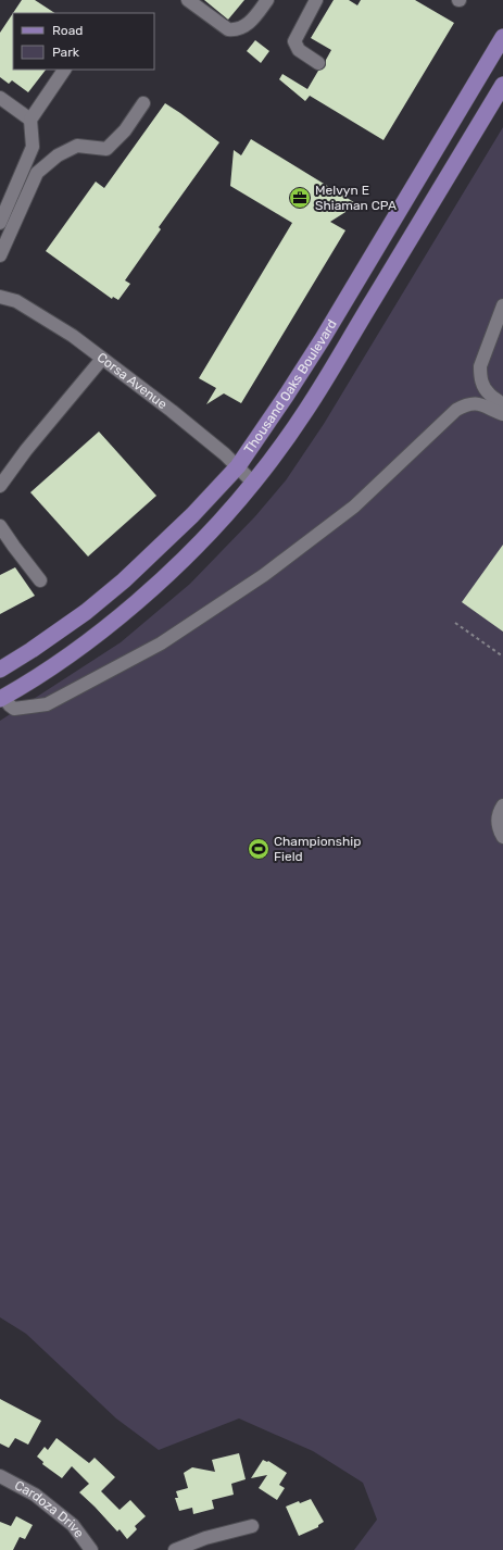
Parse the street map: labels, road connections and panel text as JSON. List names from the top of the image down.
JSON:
{
  "streets": {
    "main road": ["Thousand Oaks Boulevard"],
    "street": ["Corsa Avenue", "Cardoza Drive"]
  },
  "crossings": [
    ["Corsa Avenue", "Thousand Oaks Boulevard"]
  ],
  "places": {
    "office": ["Melvyn E Shiaman CPA"],
    "sports": ["Championship Field"]
  },
  "legend": ["Road", "Park"]
}
